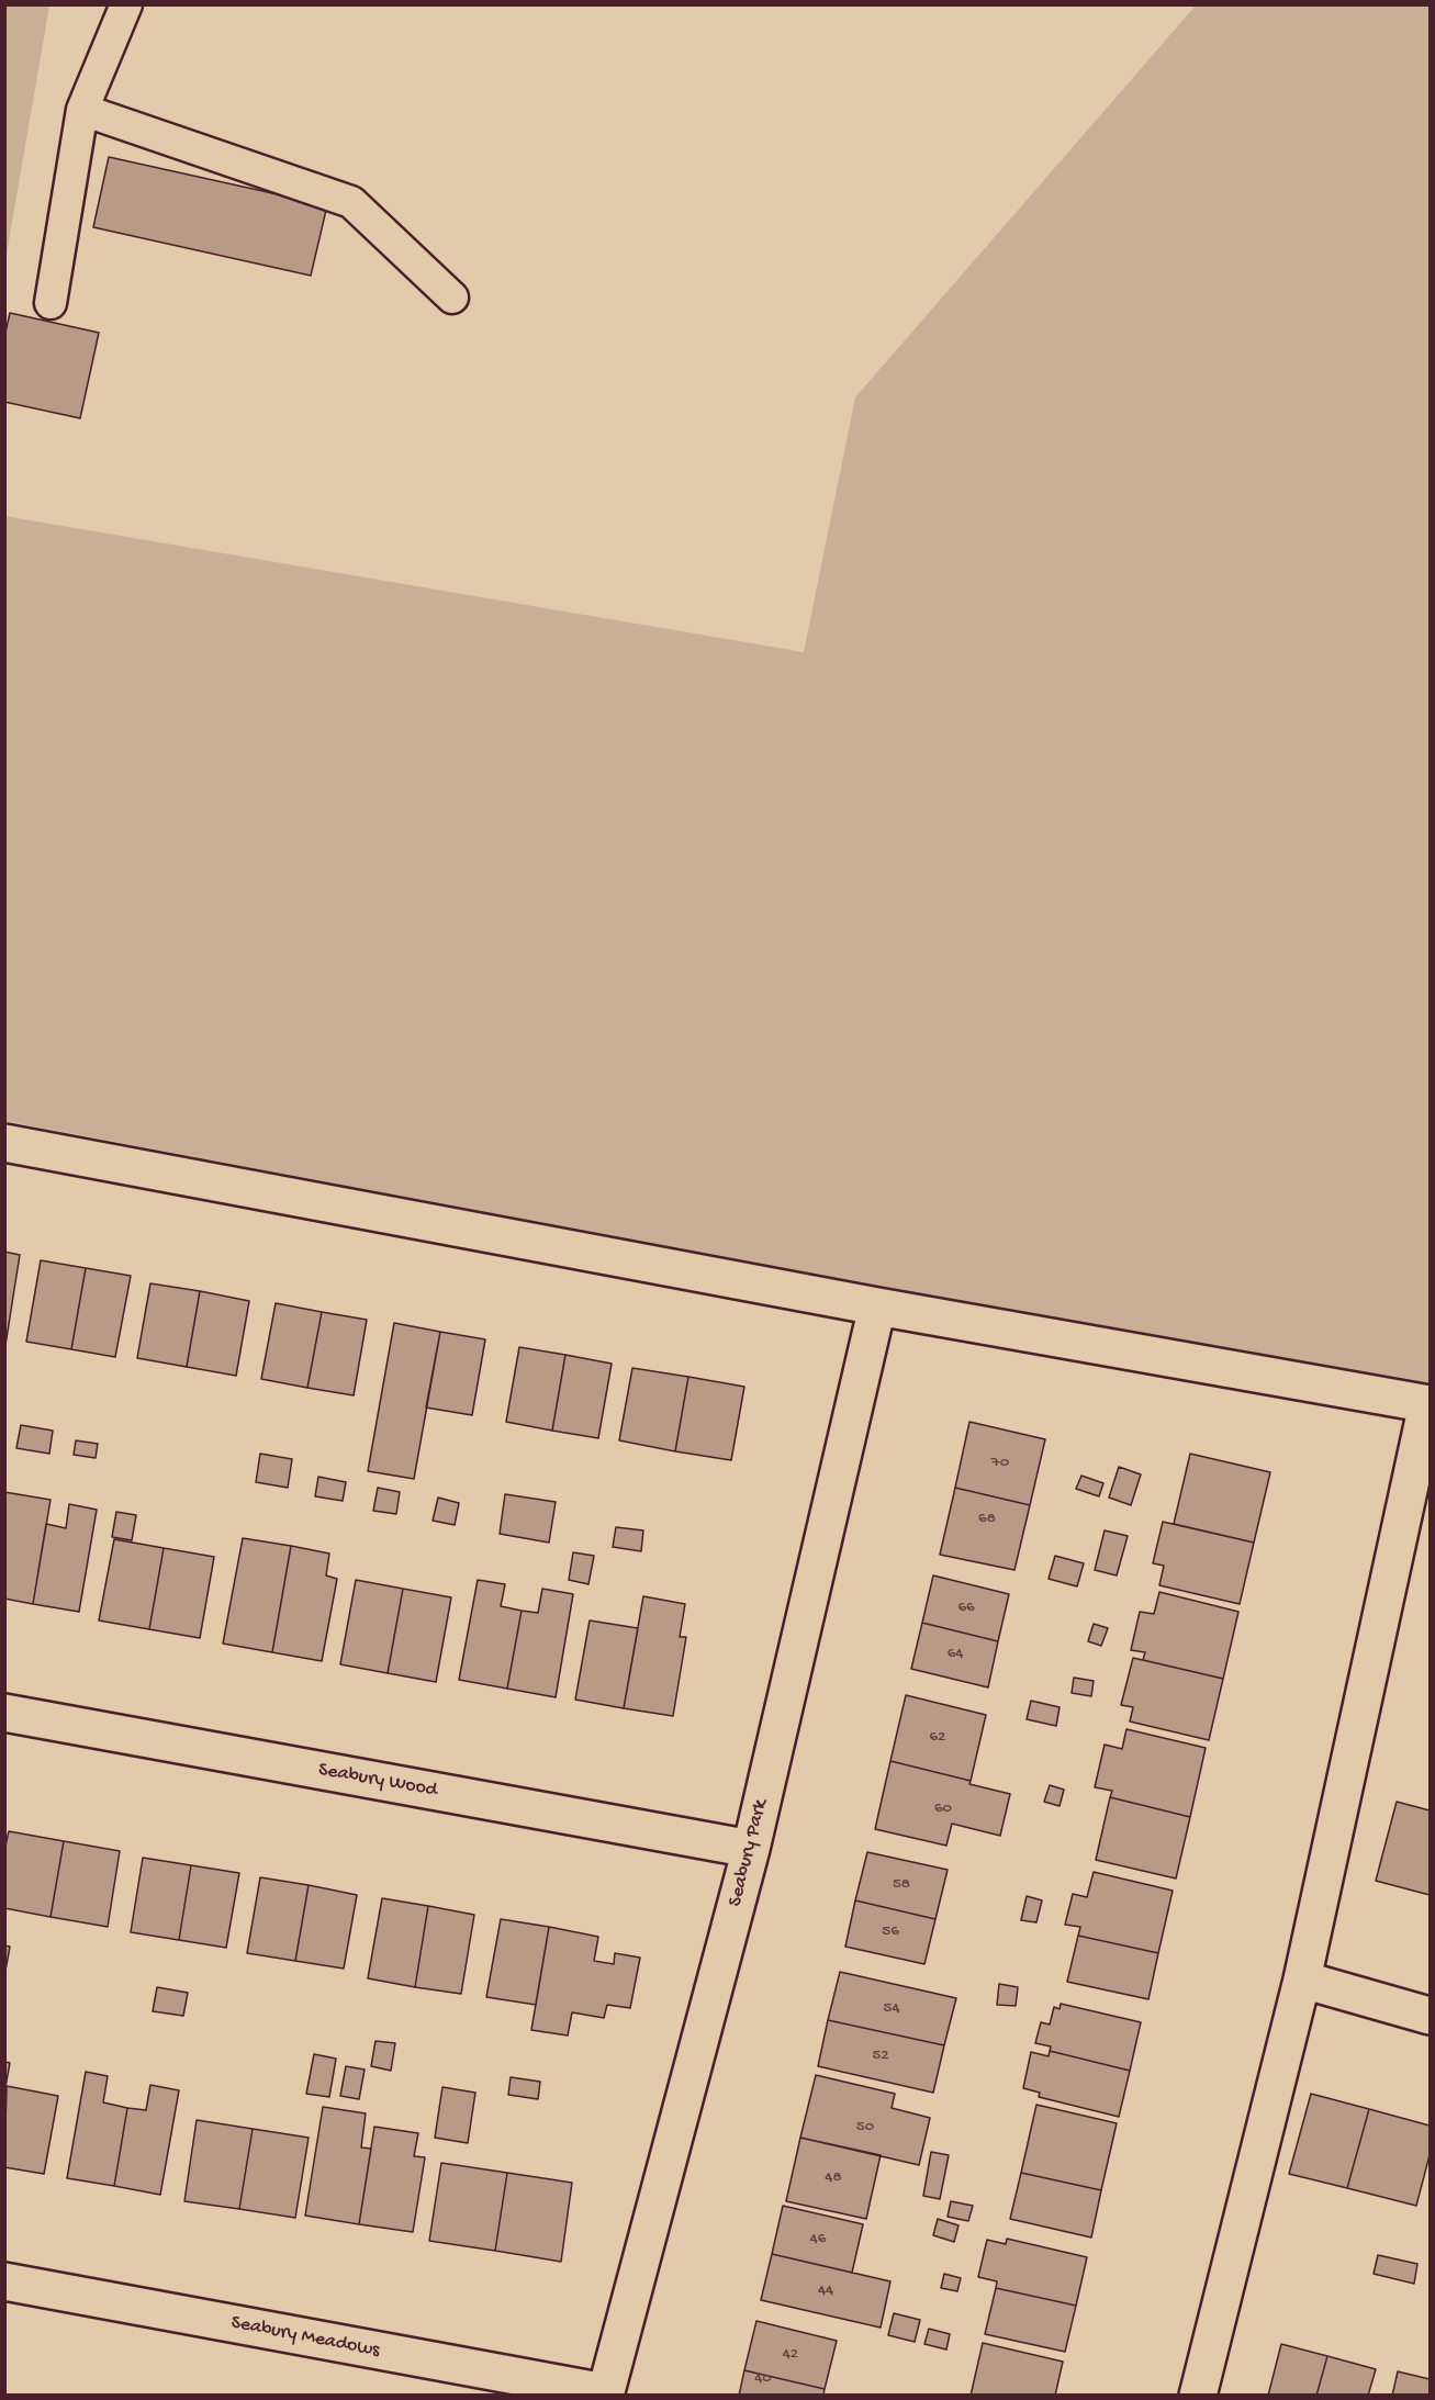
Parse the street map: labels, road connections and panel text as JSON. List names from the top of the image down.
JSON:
{
  "streets": {
    "street": ["Seabury Wood", "Seabury Park", "Seabury Meadows"]
  },
  "crossings": [
    ["Seabury Wood", "Seabury Park"],
    ["Seabury Park", "Seabury Meadows"]
  ],
  "house_numbers": [
    "70",
    "68",
    "66",
    "64",
    "62",
    "60",
    "58",
    "56",
    "54",
    "52",
    "50",
    "48",
    "46",
    "44",
    "42",
    "40"
  ]
}
